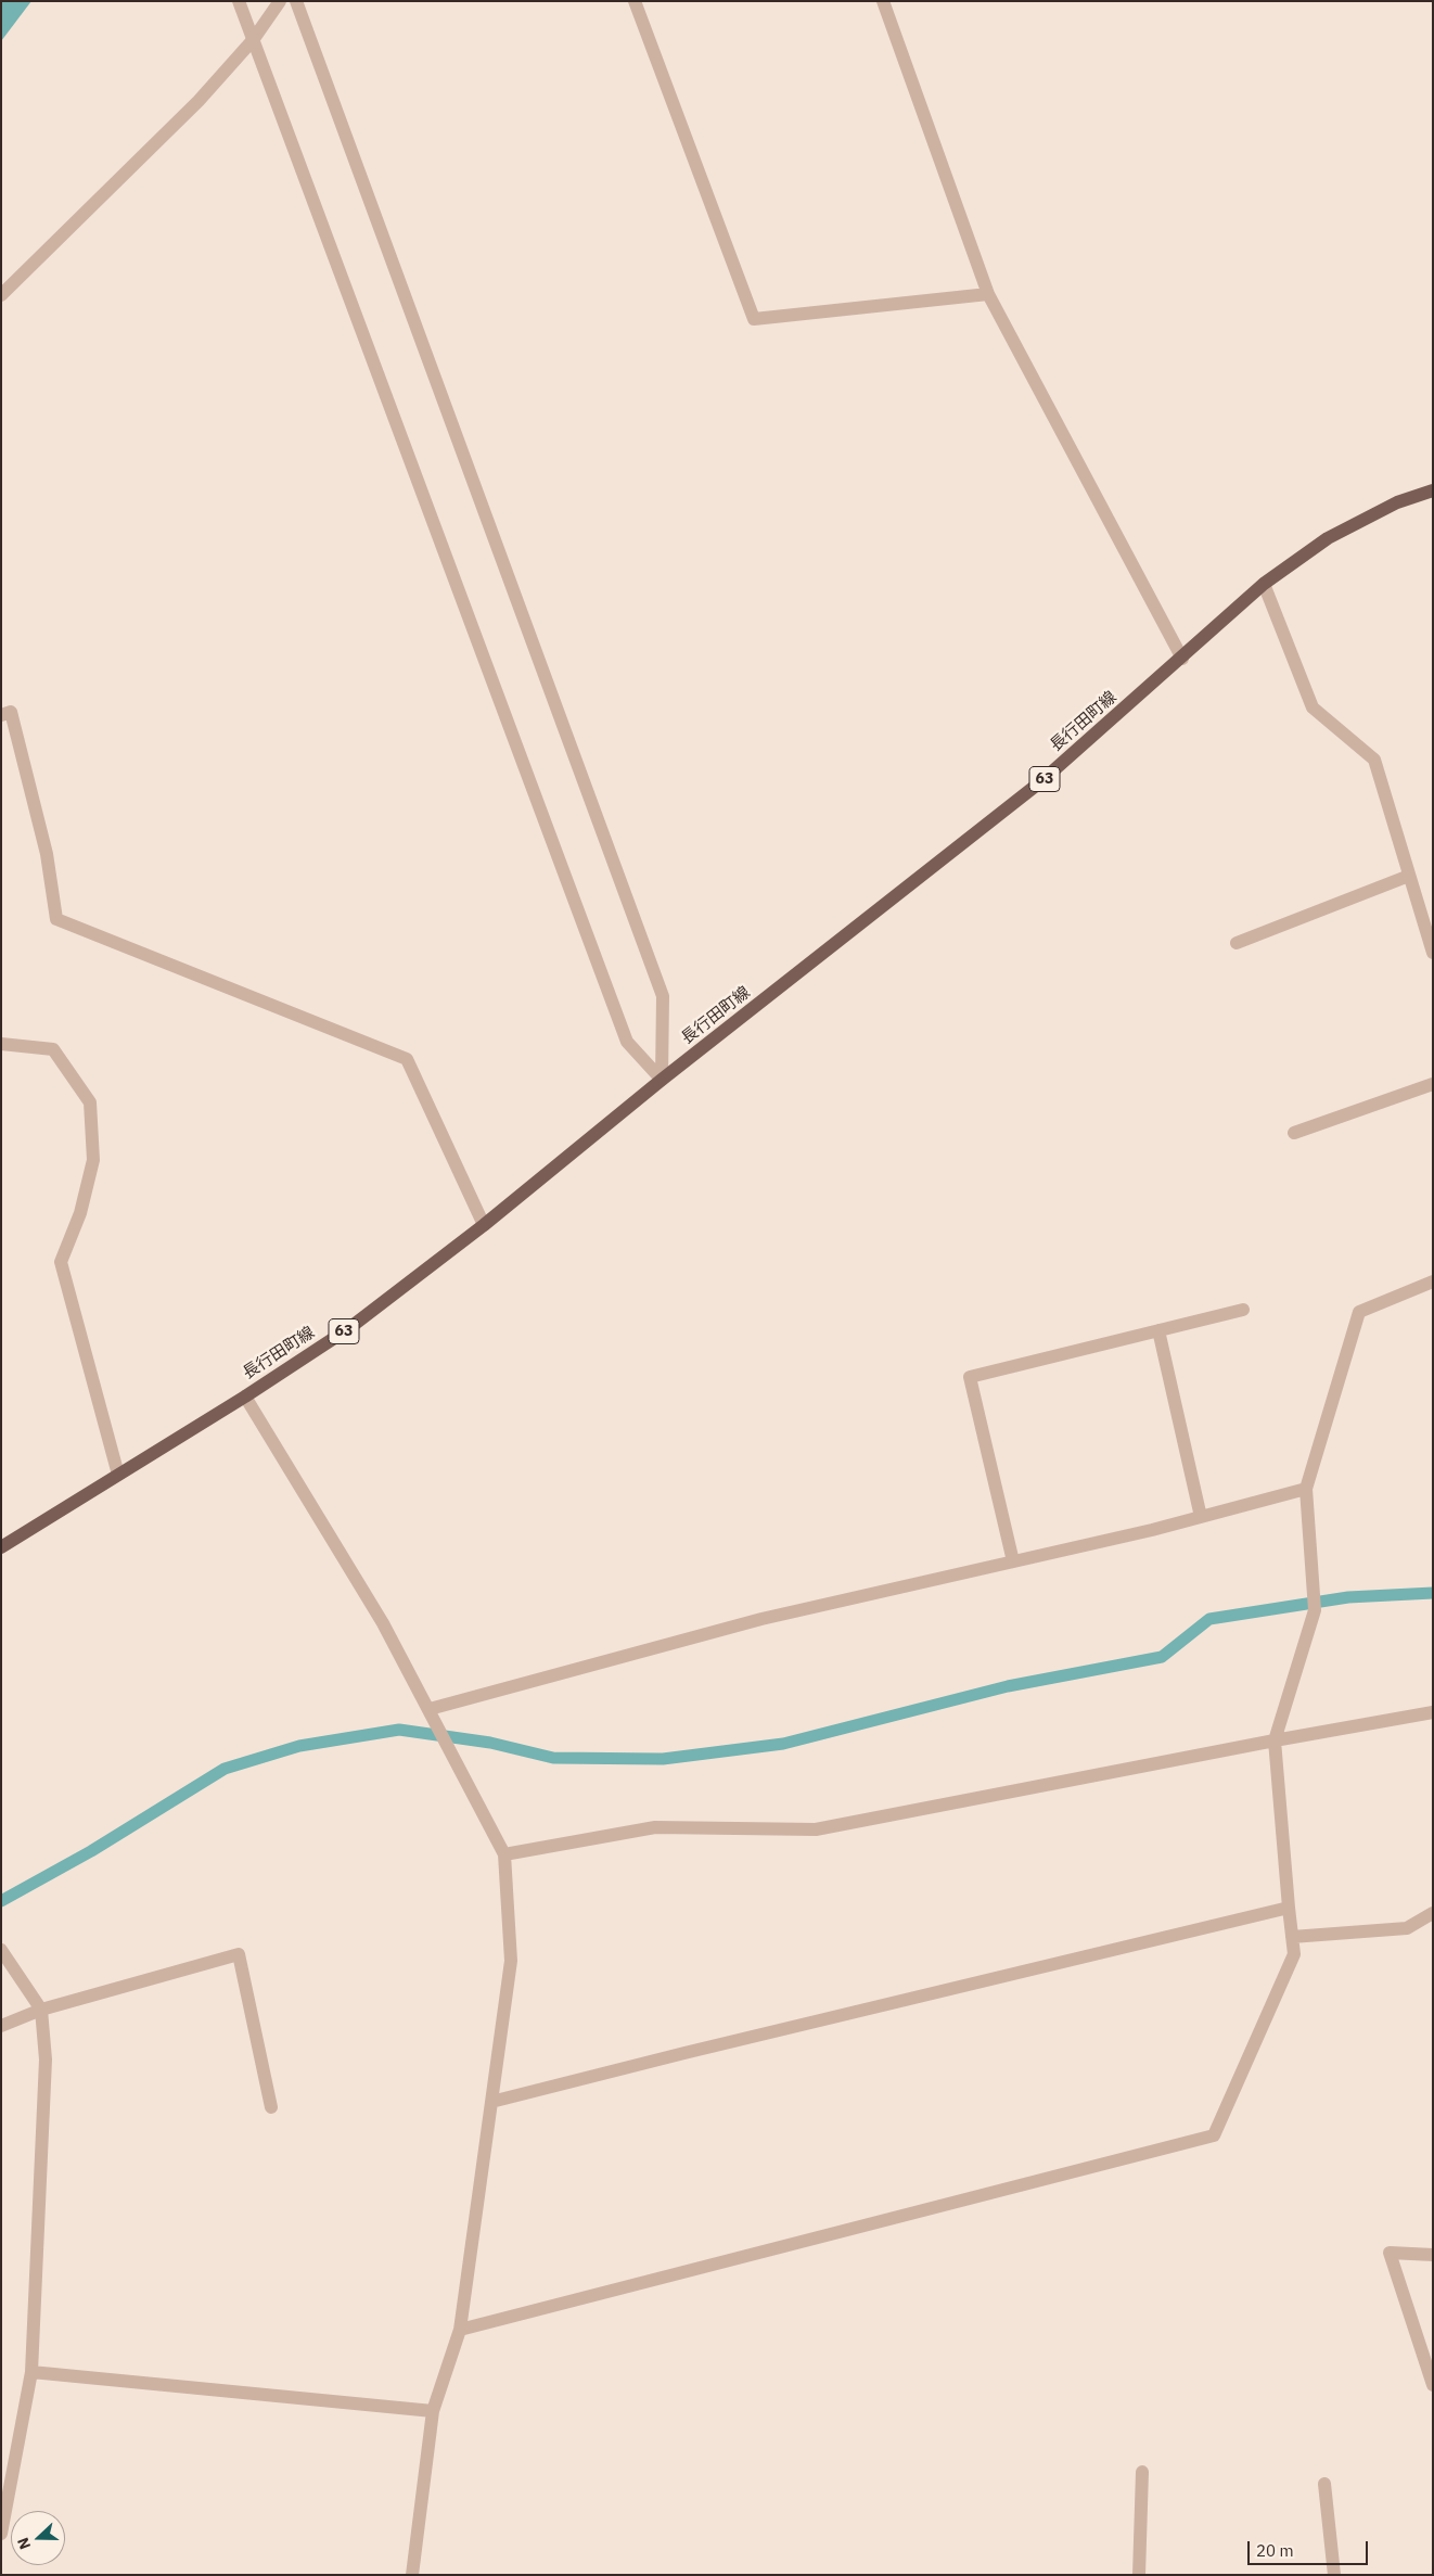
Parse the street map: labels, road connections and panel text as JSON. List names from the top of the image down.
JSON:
{
  "streets": {
    "main road": ["長行田町線", "63"]
  },
  "scale_bar": "20 m",
  "north": "left"
}
